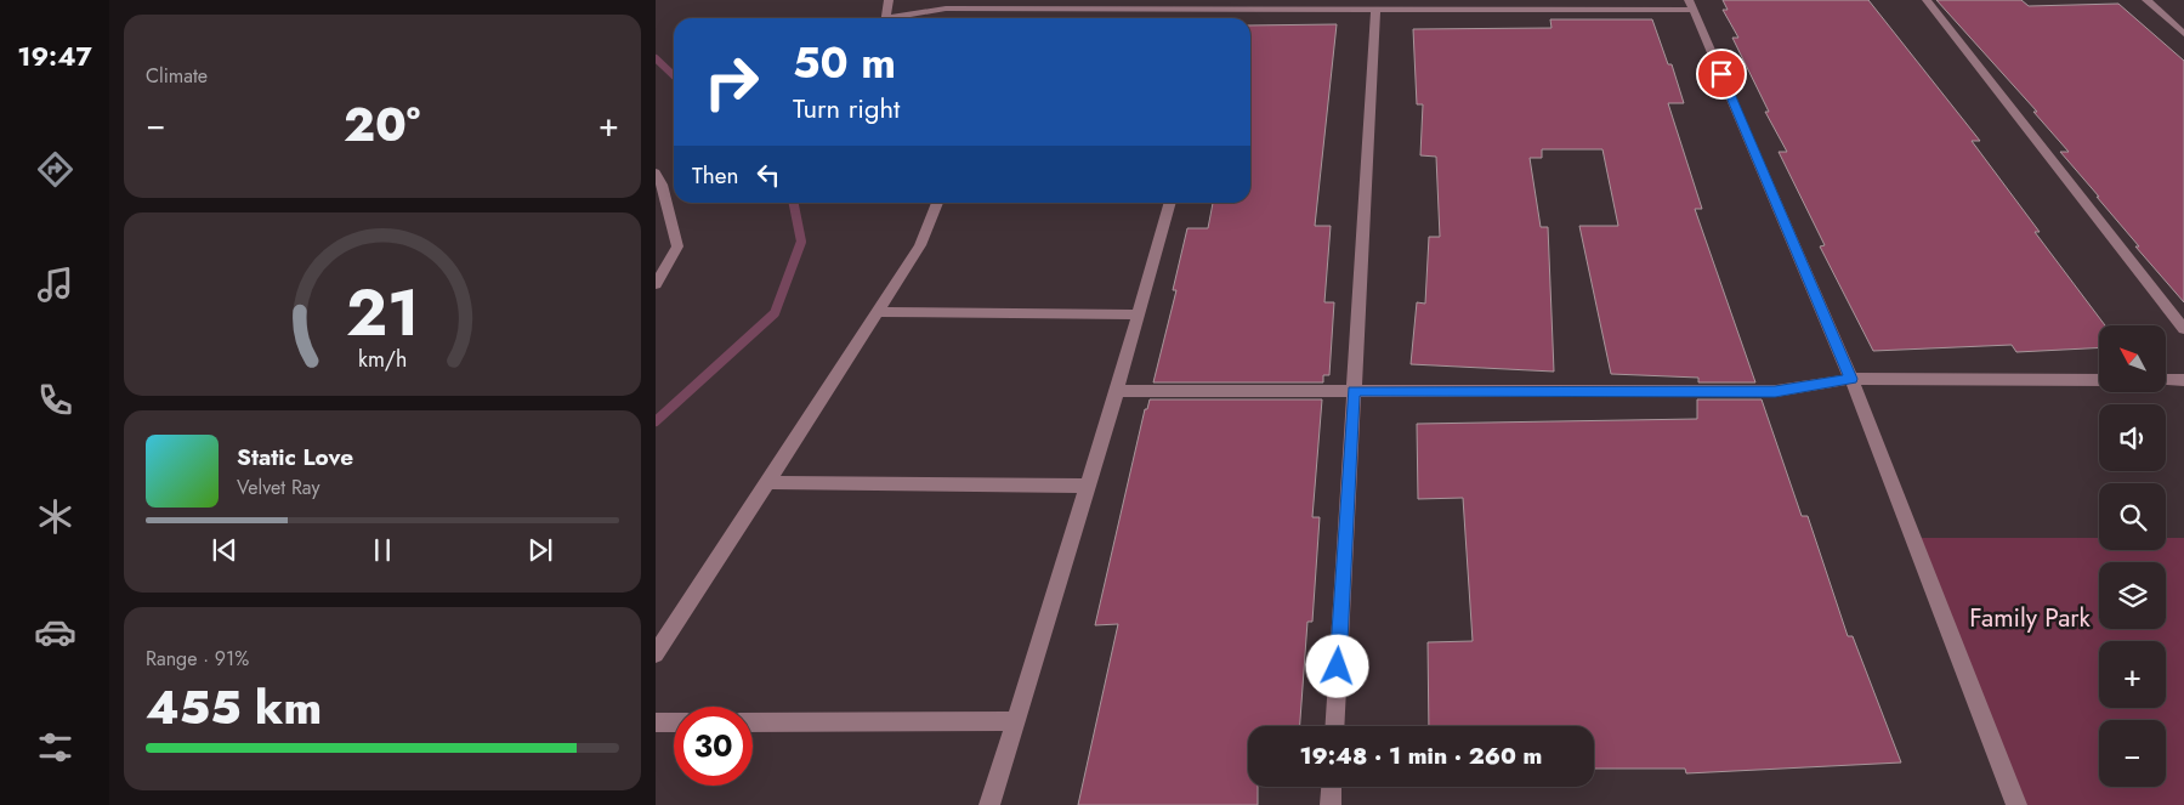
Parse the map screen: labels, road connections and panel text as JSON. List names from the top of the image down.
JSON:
{
  "parks": ["Family Park"],
  "north": "top left",
  "page": {
    "tabs": "19:47",
    "tile": [
      "Climate",
      ["Range · 91%", "455 km"]
    ],
    "turn": ["50 m", "Turn right"],
    "heat": ["−", "20°", "+"],
    "then": "Then",
    "map_buttons": ["+", "−"],
    "song": ["Static Love", "Velvet Ray"],
    "limit": "30",
    "trip": "19:48 · 1 min · 260 m",
    "gauge": ["21", "km/h"]
  }
}
